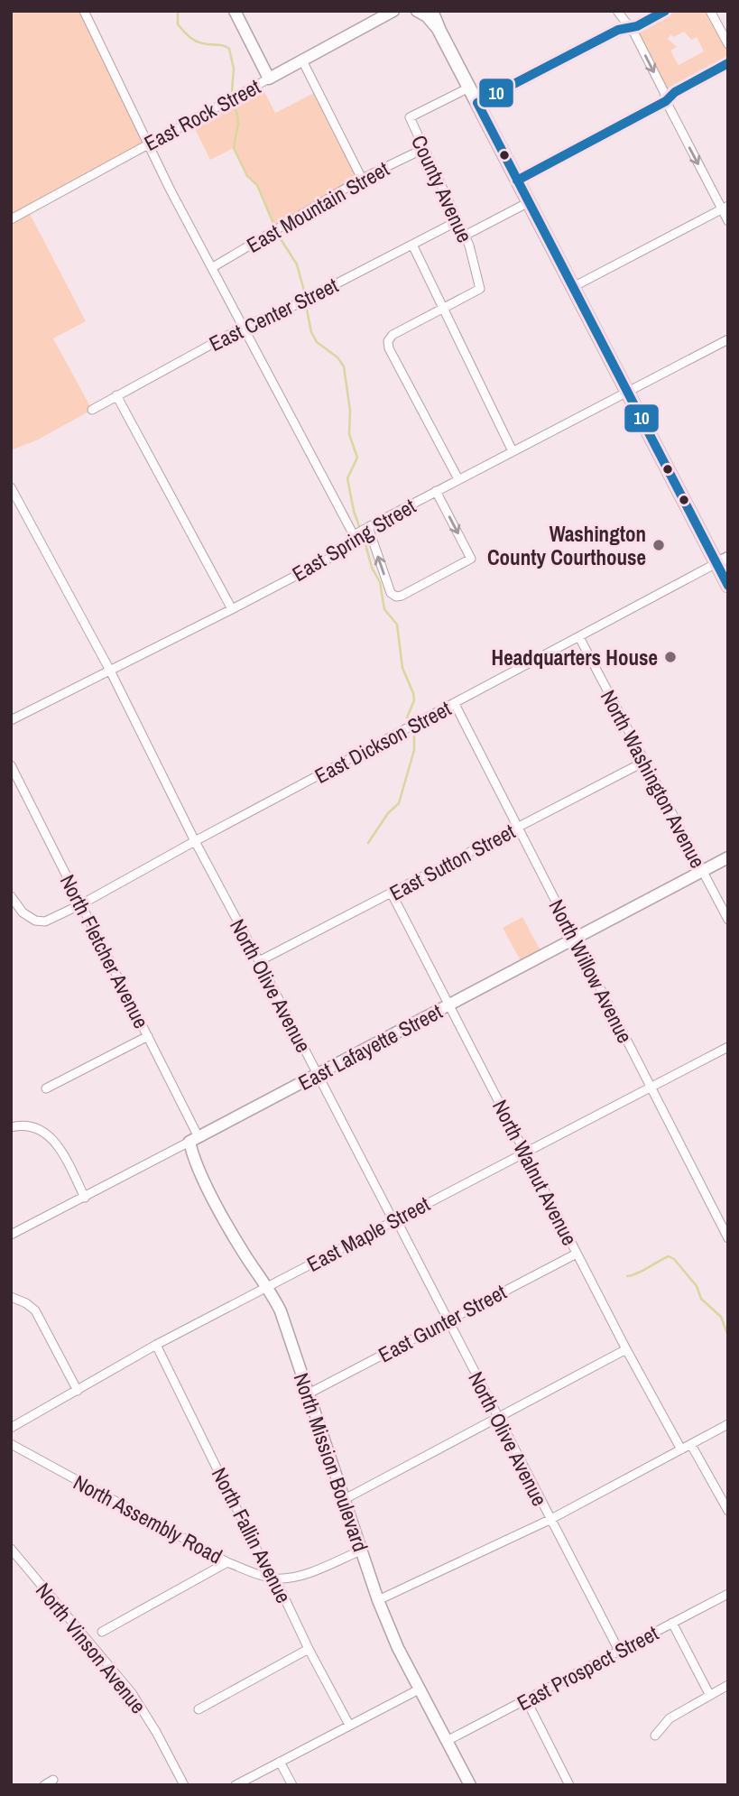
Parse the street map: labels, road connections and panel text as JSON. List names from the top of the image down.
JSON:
{
  "streets": {
    "main road": ["East Rock Street", "East Lafayette Street", "North Mission Boulevard"],
    "street": [
      "County Avenue",
      "East Mountain Street",
      "East Center Street",
      "East Spring Street",
      "East Dickson Street",
      "North Washington Avenue",
      "East Sutton Street",
      "North Fletcher Avenue",
      "North Willow Avenue",
      "North Olive Avenue",
      "North Walnut Avenue",
      "East Maple Street",
      "East Gunter Street",
      "North Assembly Road",
      "North Fallin Avenue",
      "North Vinson Avenue",
      "East Prospect Street"
    ]
  },
  "crossings": [
    ["County Avenue", "East Mountain Street"],
    ["County Avenue", "East Center Street"],
    ["East Spring Street", "North Olive Avenue"],
    ["East Dickson Street", "North Washington Avenue"],
    ["East Dickson Street", "North Fletcher Avenue"],
    ["East Dickson Street", "North Willow Avenue"],
    ["East Dickson Street", "North Olive Avenue"],
    ["North Washington Avenue", "East Sutton Street"],
    ["North Washington Avenue", "East Lafayette Street"],
    ["East Sutton Street", "North Willow Avenue"],
    ["East Sutton Street", "North Olive Avenue"],
    ["East Sutton Street", "North Walnut Avenue"],
    ["North Fletcher Avenue", "East Lafayette Street"],
    ["North Fletcher Avenue", "North Mission Boulevard"],
    ["North Willow Avenue", "East Lafayette Street"],
    ["North Willow Avenue", "East Maple Street"],
    ["North Olive Avenue", "East Lafayette Street"],
    ["North Olive Avenue", "East Maple Street"],
    ["North Olive Avenue", "East Gunter Street"],
    ["North Olive Avenue", "East Prospect Street"],
    ["East Lafayette Street", "North Walnut Avenue"],
    ["East Lafayette Street", "North Mission Boulevard"],
    ["North Walnut Avenue", "East Maple Street"],
    ["North Walnut Avenue", "East Gunter Street"],
    ["East Maple Street", "North Mission Boulevard"],
    ["East Maple Street", "North Fallin Avenue"],
    ["East Gunter Street", "North Mission Boulevard"],
    ["North Mission Boulevard", "North Assembly Road"],
    ["North Mission Boulevard", "East Prospect Street"],
    ["North Assembly Road", "North Fallin Avenue"]
  ],
  "places": ["Washington County Courthouse", "Headquarters House"],
  "lines": ["transit line 10"]
}
